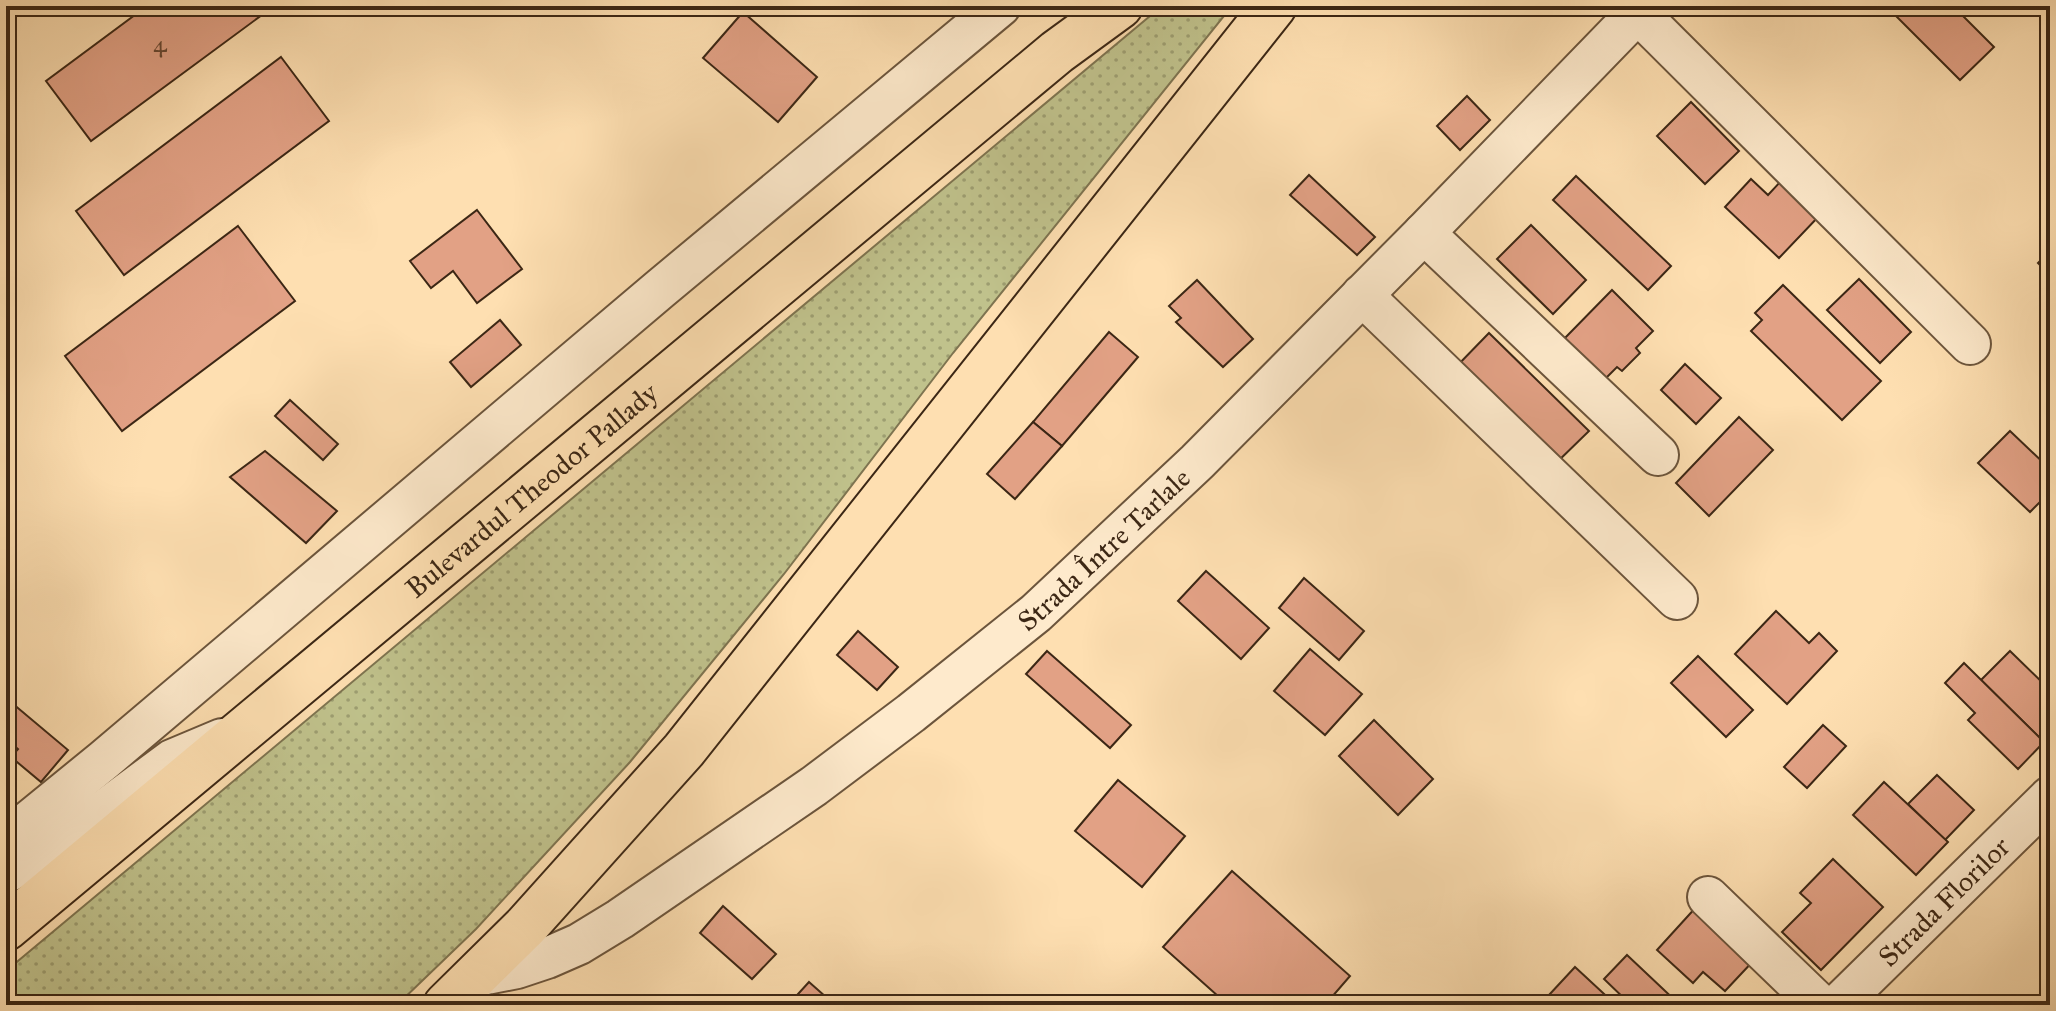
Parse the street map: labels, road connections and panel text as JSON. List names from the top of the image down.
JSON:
{
  "streets": {
    "main road": ["Bulevardul Theodor Pallady"],
    "street": ["Strada Între Tarlale", "Strada Florilor"]
  },
  "house_numbers": ["4"]
}
